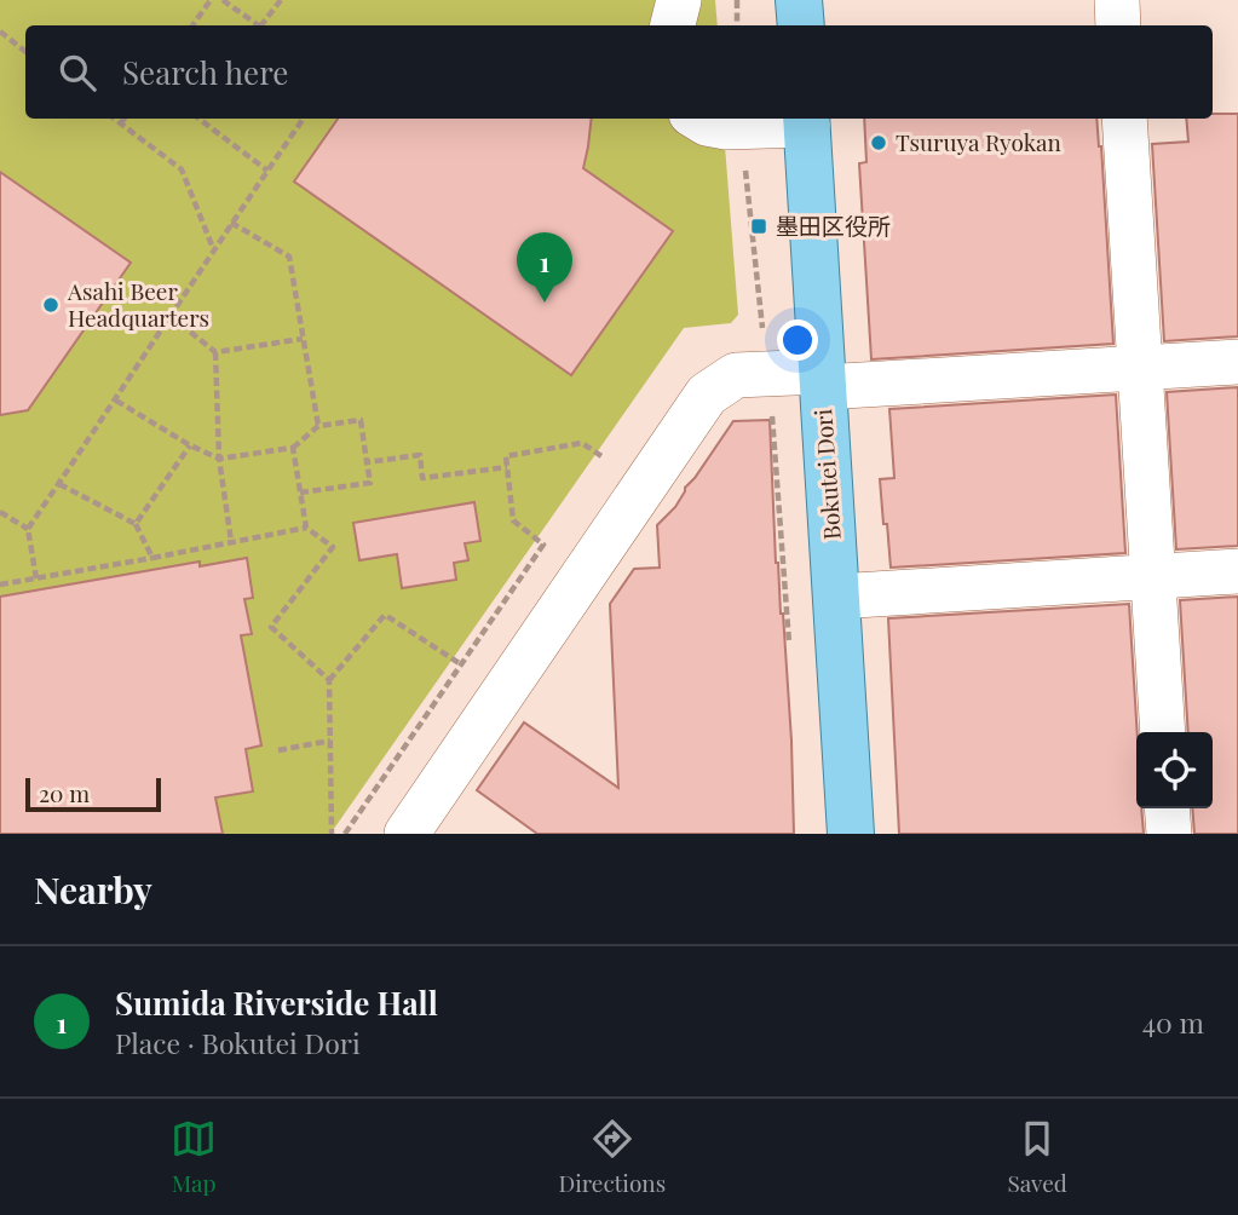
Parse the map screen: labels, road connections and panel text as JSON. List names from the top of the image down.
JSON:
{
  "streets": {
    "main road": ["Bokutei Dori"]
  },
  "places": {
    "other": ["Tsuruya Ryokan", "Asahi Beer Headquarters"],
    "transit": ["墨田区役所"]
  },
  "scale_bar": "20 m",
  "page": {
    "search": "Search here",
    "pins": "1",
    "scale": "20 m",
    "heading": "Nearby",
    "list": [
      {
        "mark": "1",
        "name": "Sumida Riverside Hall",
        "note": "Place · Bokutei Dori",
        "value": "40 m"
      }
    ],
    "nav": ["Map", "Directions", "Saved"]
  }
}
